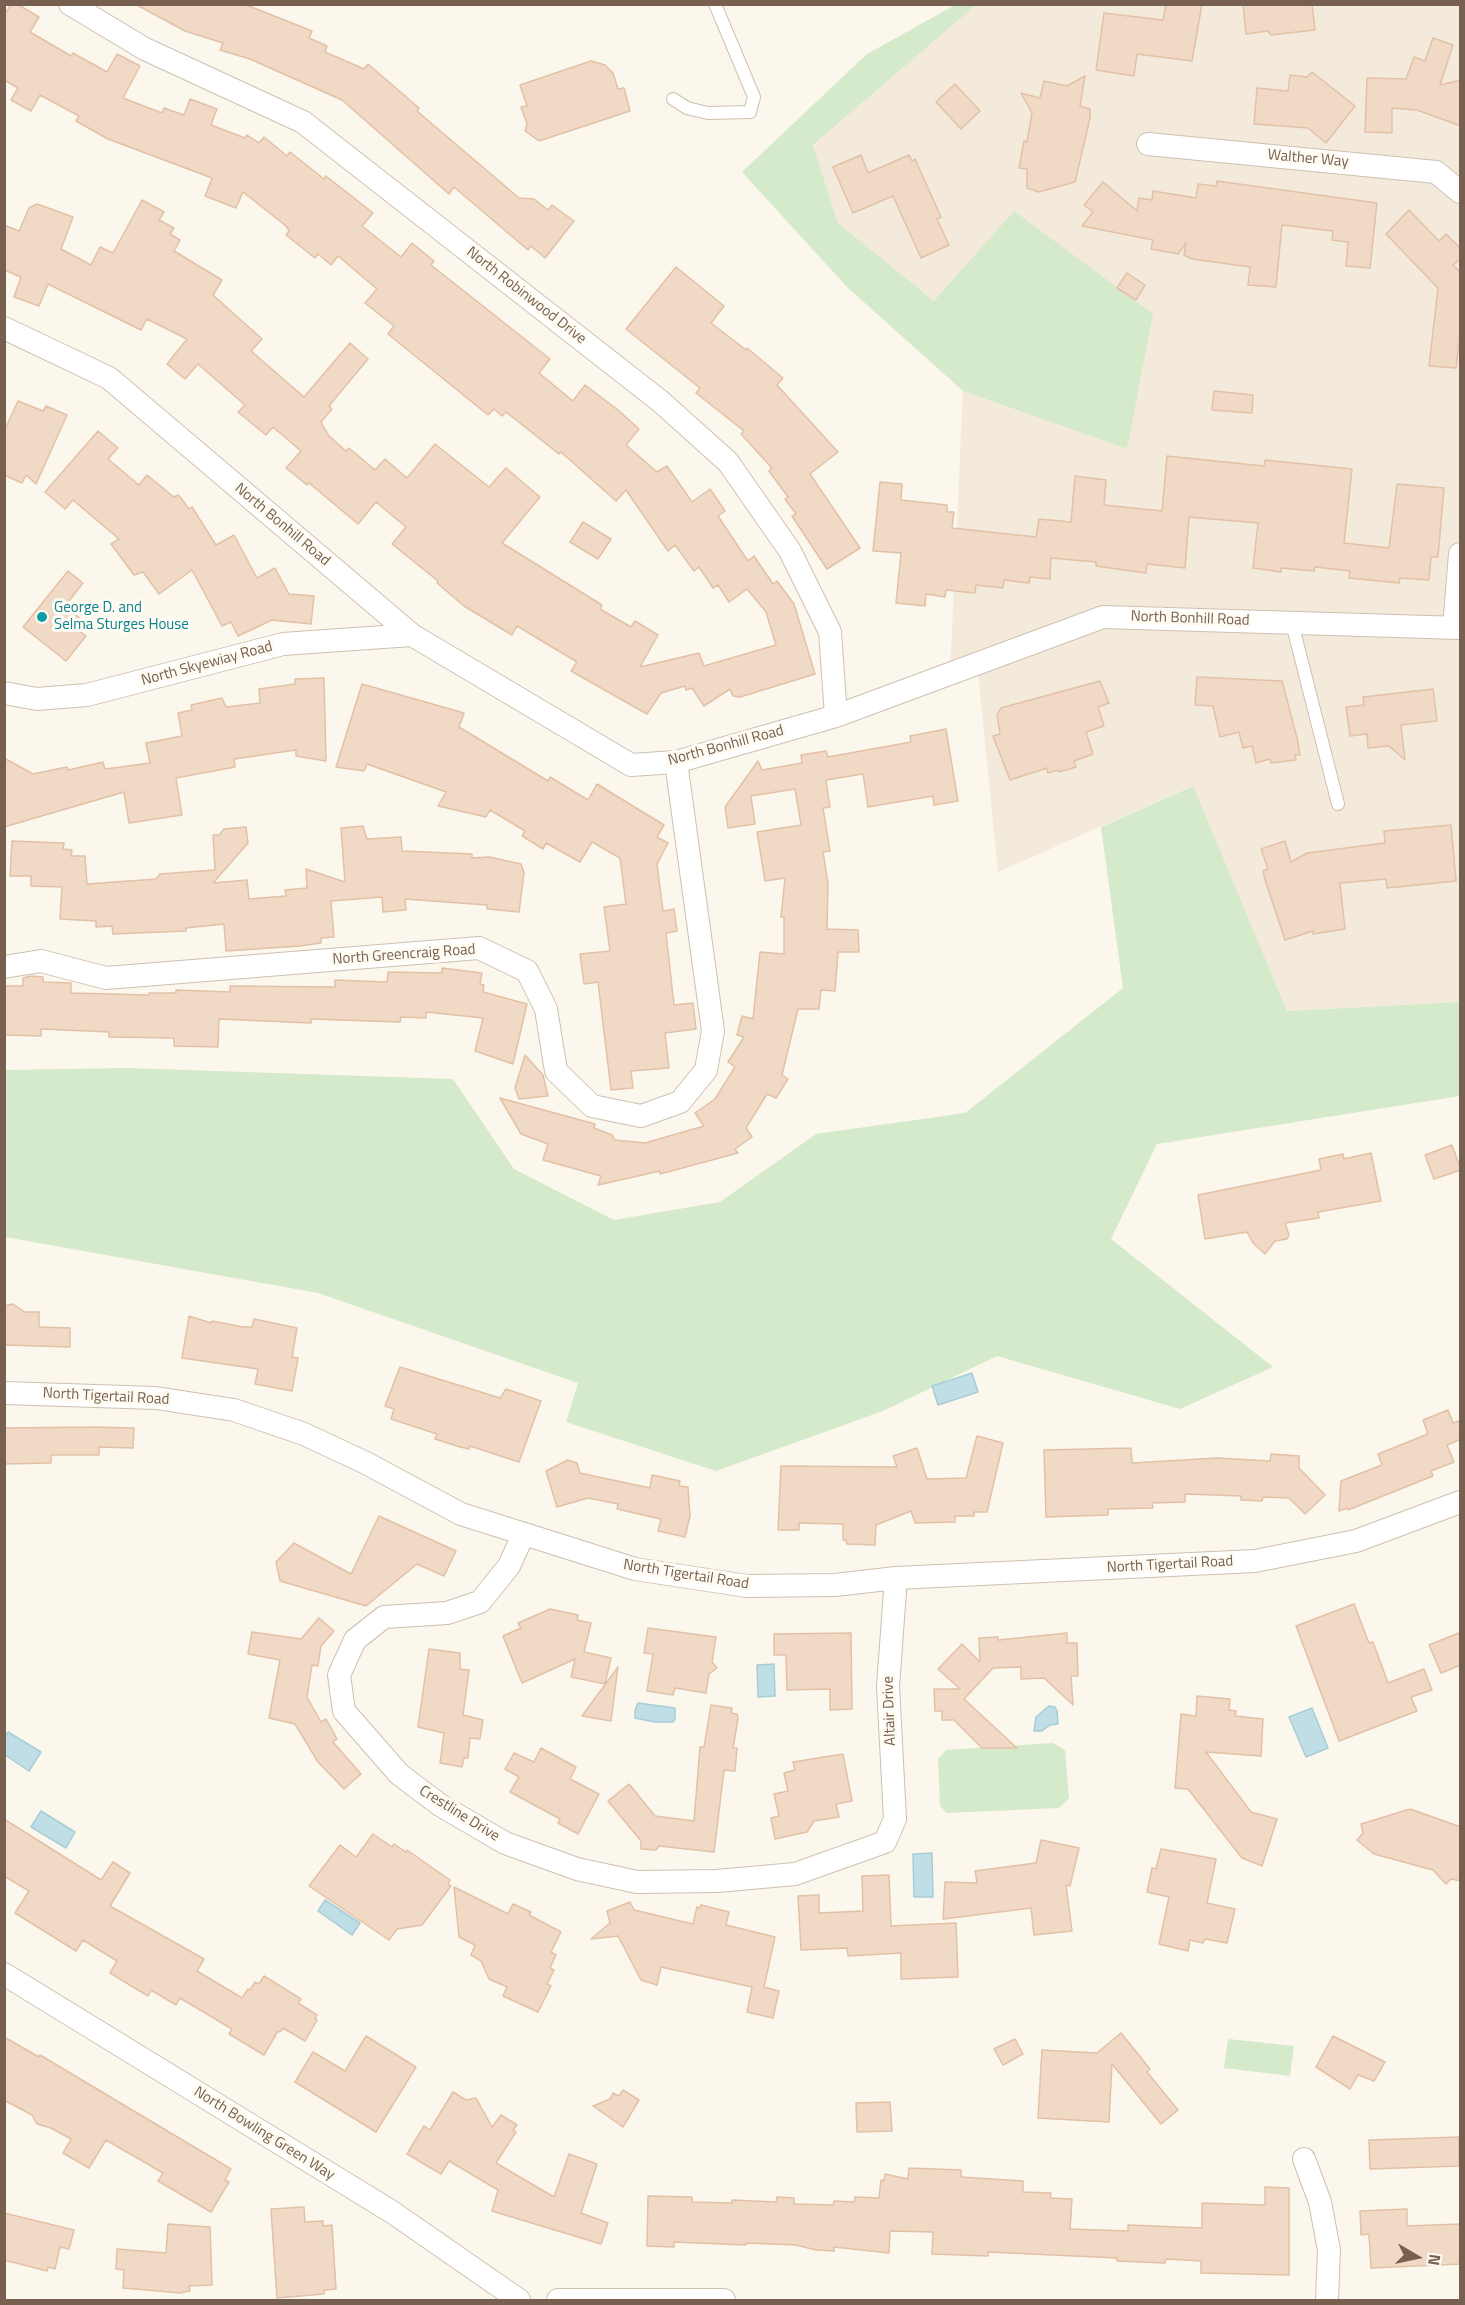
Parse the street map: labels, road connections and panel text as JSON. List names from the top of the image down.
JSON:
{
  "streets": {
    "street": [
      "Walther Way",
      "North Robinwood Drive",
      "North Bonhill Road",
      "North Skyewiay Road",
      "North Greencraig Road",
      "North Tigertail Road",
      "Altair Drive",
      "Crestline Drive",
      "North Bowling Green Way"
    ]
  },
  "crossings": [
    ["North Robinwood Drive", "North Bonhill Road"],
    ["North Bonhill Road", "North Skyewiay Road"],
    ["North Bonhill Road", "North Greencraig Road"],
    ["North Tigertail Road", "Altair Drive"],
    ["North Tigertail Road", "Crestline Drive"],
    ["Altair Drive", "Crestline Drive"]
  ],
  "places": ["George D. and Selma Sturges House"],
  "north": "right"
}
